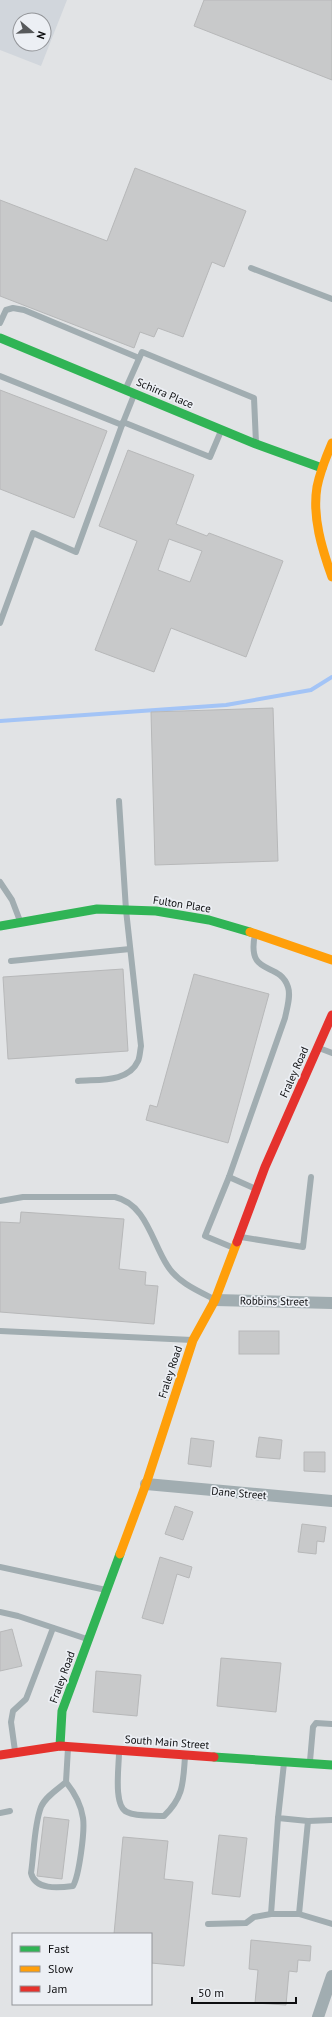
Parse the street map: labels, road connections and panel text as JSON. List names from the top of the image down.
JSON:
{
  "streets": {
    "street": [
      "Schirra Place",
      "Fulton Place",
      "Fraley Road",
      "Robbins Street",
      "Dane Street",
      "South Main Street"
    ]
  },
  "crossings": [
    ["Fraley Road", "Robbins Street"],
    ["Fraley Road", "Dane Street"],
    ["Fraley Road", "South Main Street"]
  ],
  "legend": ["Fast", "Slow", "Jam"],
  "scale_bar": "50 m",
  "north": "right"
}
